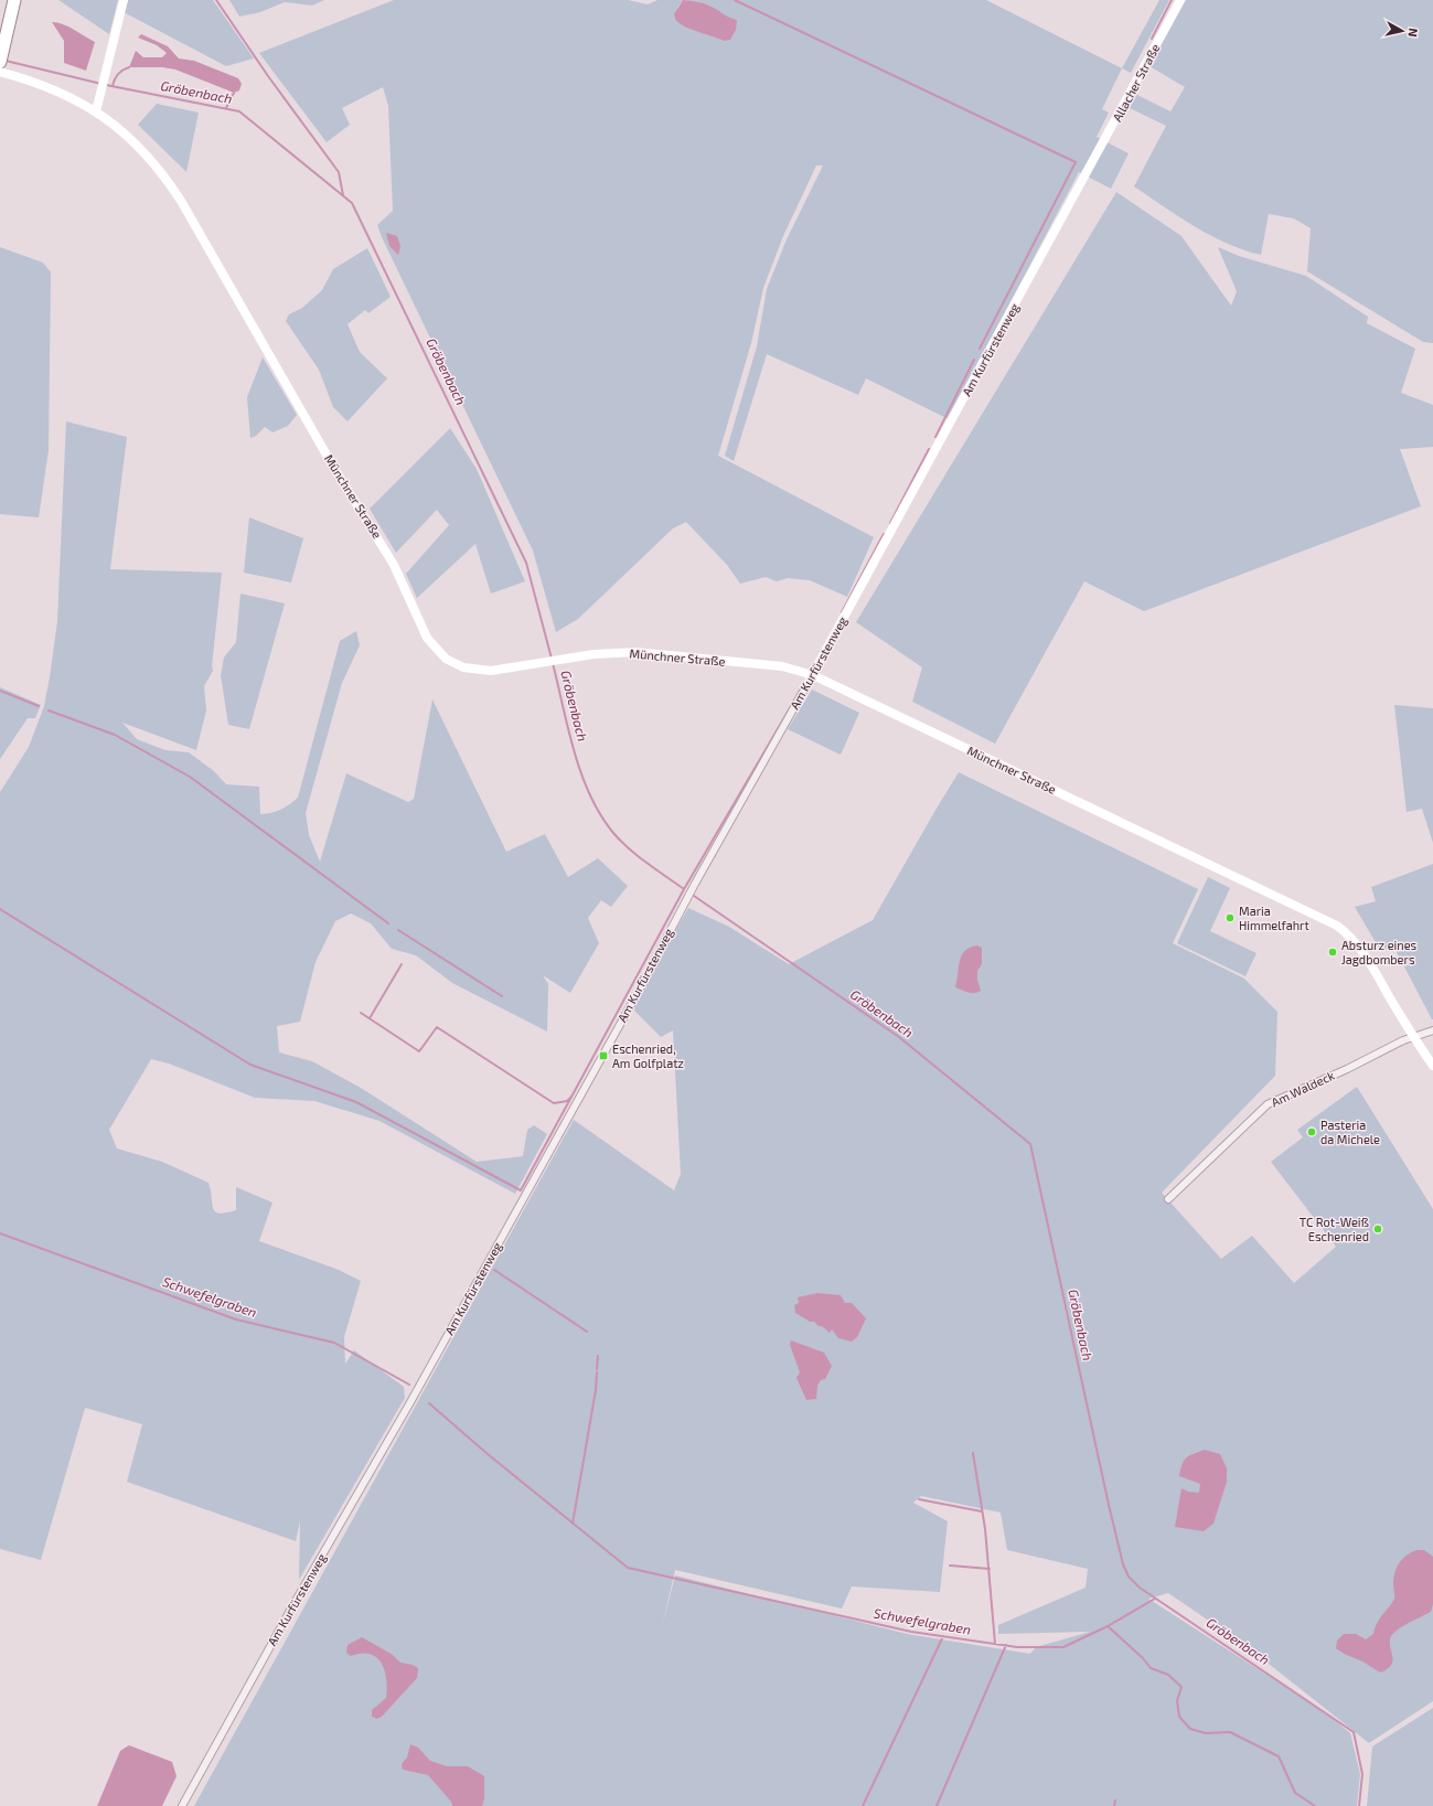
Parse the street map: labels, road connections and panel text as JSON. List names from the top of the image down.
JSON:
{
  "streets": {
    "street": [
      "Allacher Straße",
      "Am Kurfürstenweg",
      "Münchner Straße",
      "Am Waldeck"
    ]
  },
  "crossings": [
    ["Allacher Straße", "Am Kurfürstenweg"],
    ["Am Kurfürstenweg", "Münchner Straße"],
    ["Münchner Straße", "Am Waldeck"]
  ],
  "water": ["Gröbenbach", "Schwefelgraben"],
  "places": {
    "other": [
      "Maria Himmelfahrt",
      "Absturz eines Jagdbombers",
      "Pasteria da Michele",
      "TC Rot-Weiß Eschenried"
    ],
    "transit": ["Eschenried, Am Golfplatz"]
  },
  "north": "right"
}
